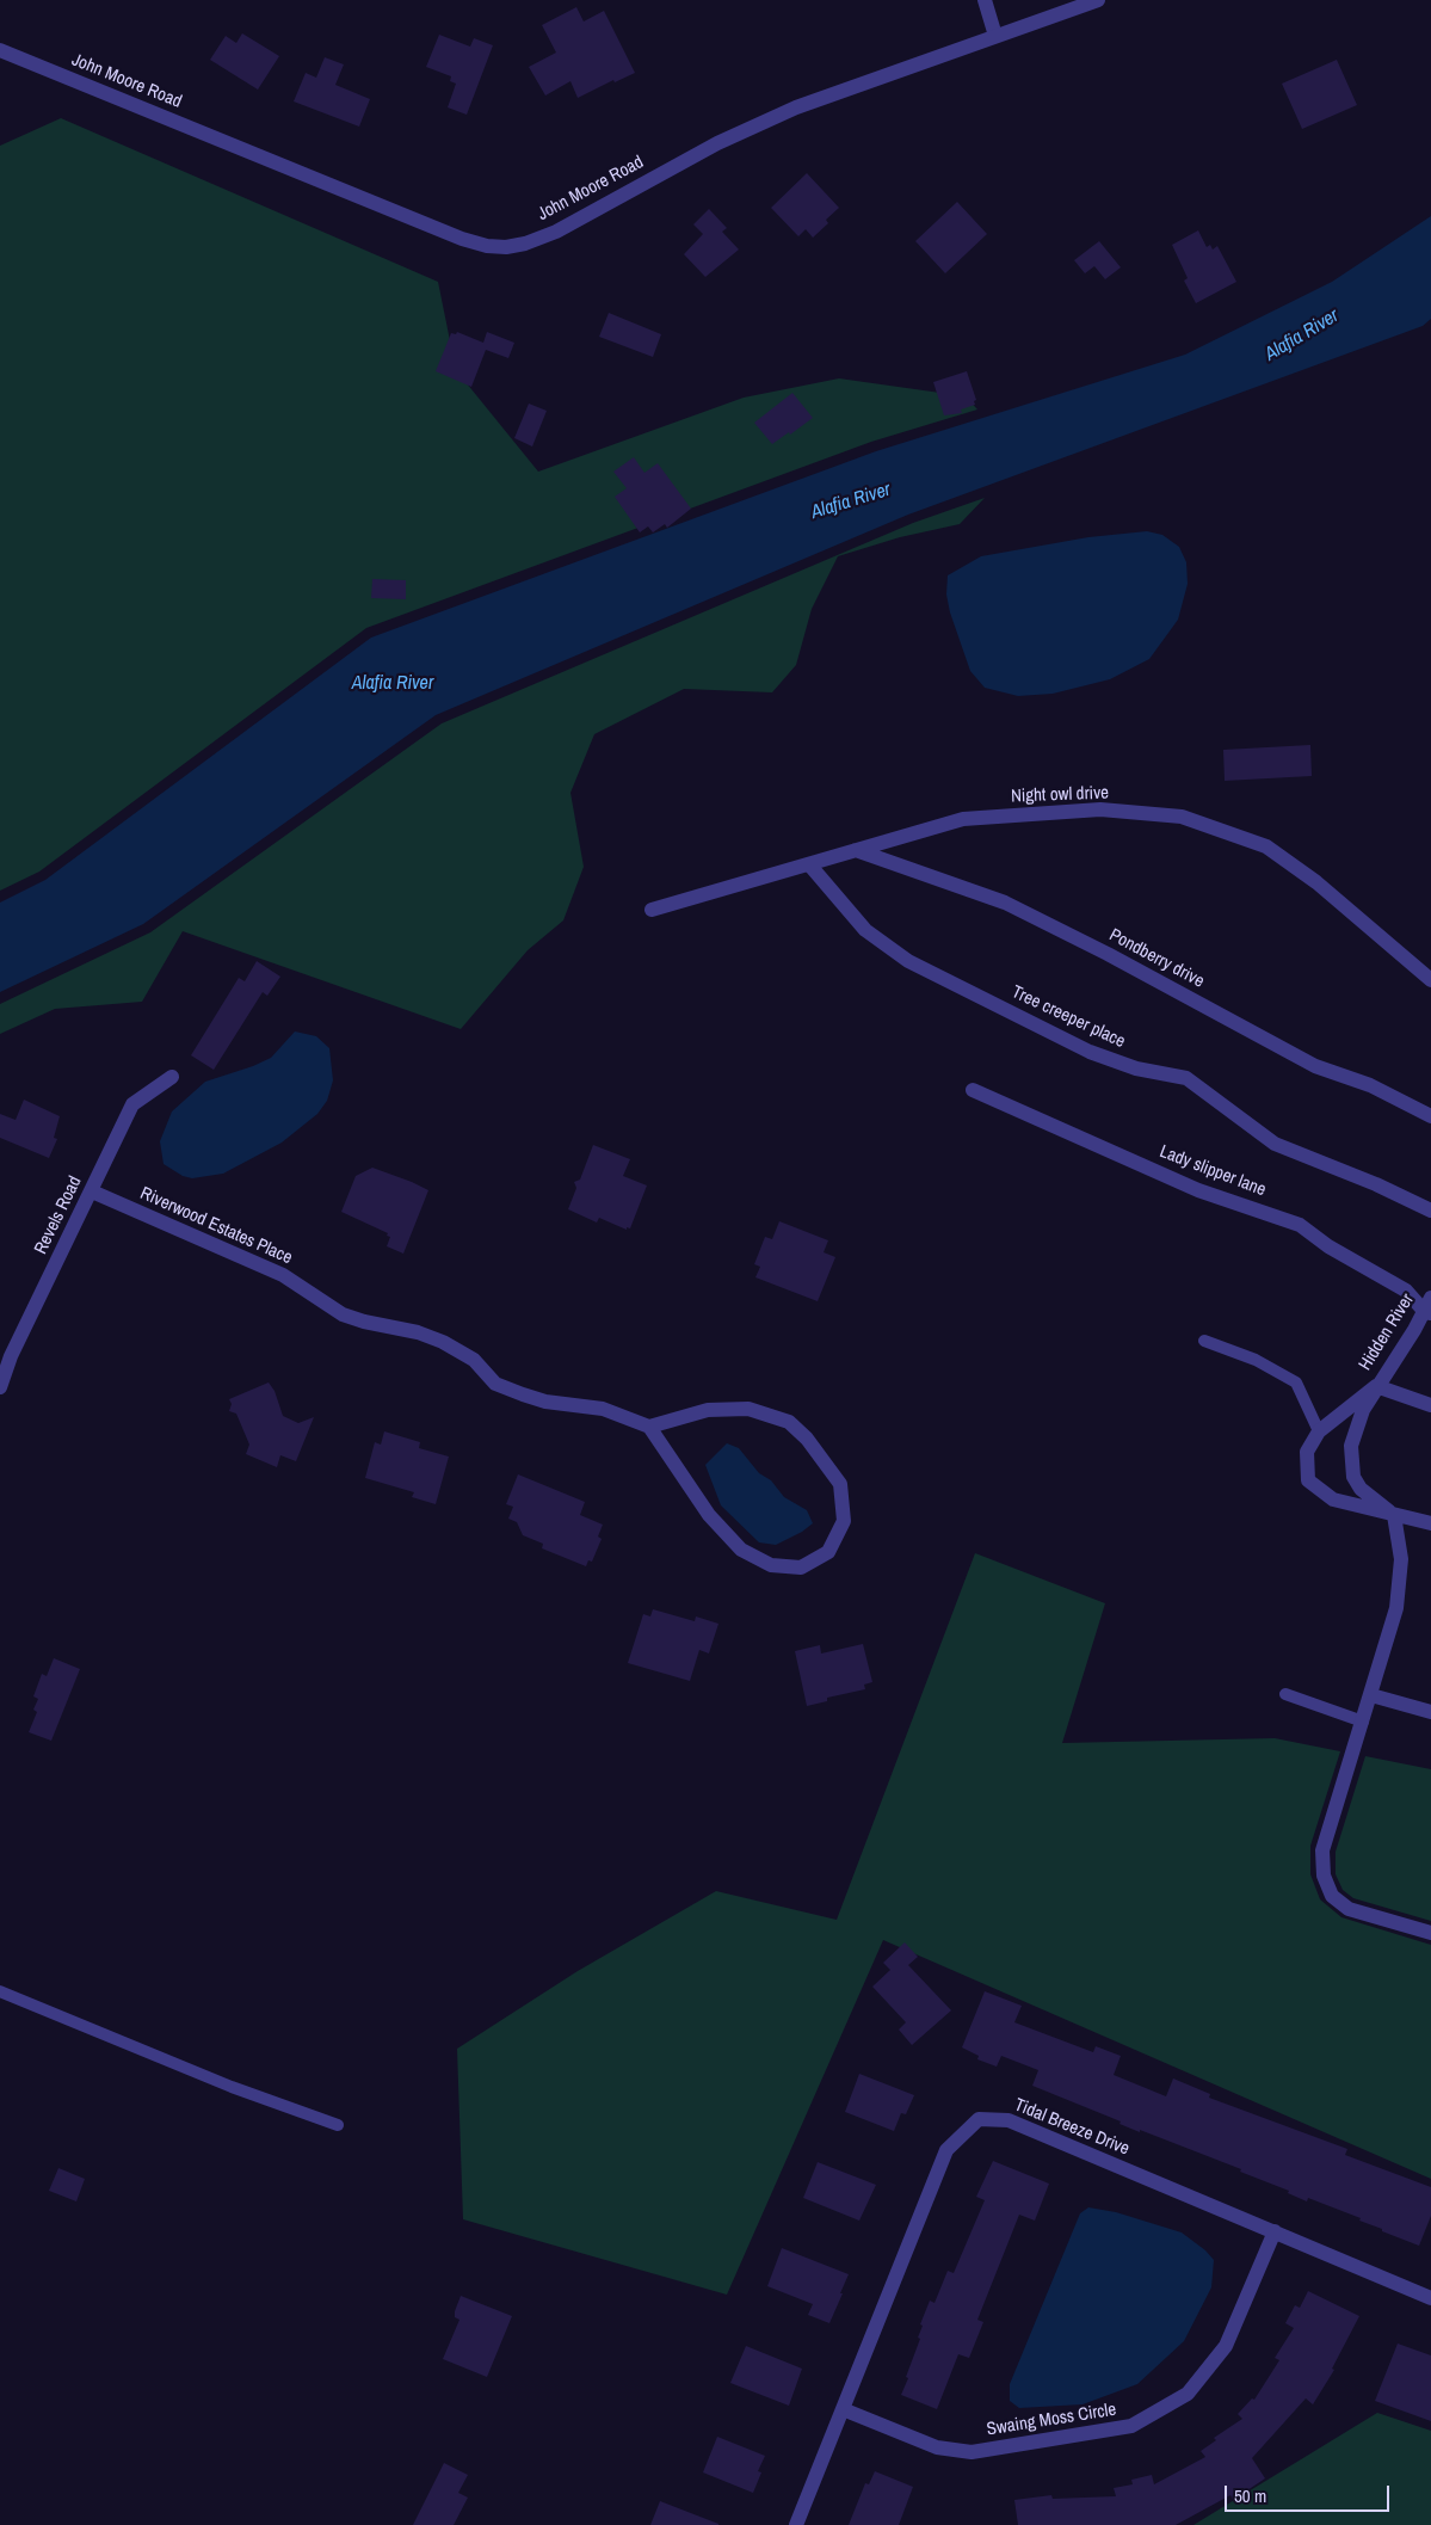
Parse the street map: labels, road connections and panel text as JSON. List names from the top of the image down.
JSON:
{
  "streets": {
    "street": [
      "John Moore Road",
      "Night owl drive",
      "Pondberry drive",
      "Tree creeper place",
      "Lady slipper lane",
      "Revels Road",
      "Riverwood Estates Place",
      "Hidden River",
      "Tidal Breeze Drive",
      "Swaing Moss Circle"
    ]
  },
  "crossings": [
    ["Night owl drive", "Pondberry drive"],
    ["Night owl drive", "Tree creeper place"],
    ["Lady slipper lane", "Hidden River"],
    ["Revels Road", "Riverwood Estates Place"],
    ["Tidal Breeze Drive", "Swaing Moss Circle"]
  ],
  "water": ["Alafia River"],
  "scale_bar": "50 m"
}
